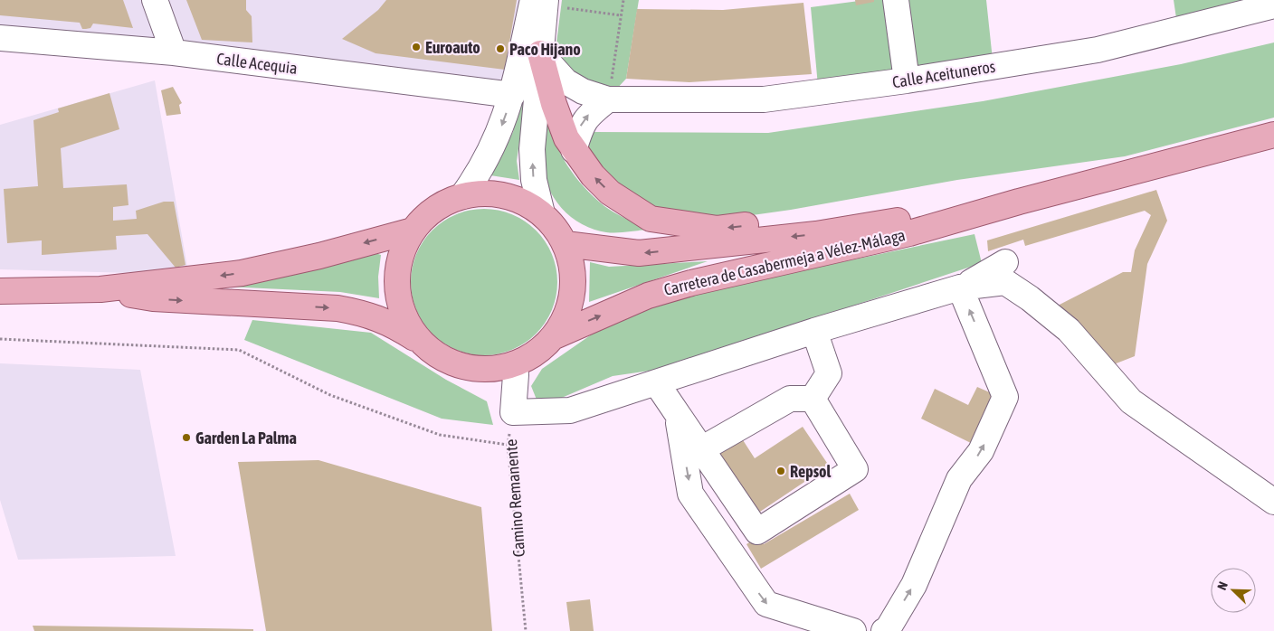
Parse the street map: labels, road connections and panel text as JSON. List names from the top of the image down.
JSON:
{
  "streets": {
    "main road": ["Carretera de Casabermeja a Vélez-Málaga"],
    "street": ["Calle Acequia", "Calle Aceituneros"],
    "path": ["Camino Remanente"]
  },
  "places": [
    "Euroauto",
    "Paco Hijano",
    "Garden La Palma",
    "Repsol"
  ],
  "north": "top left"
}
